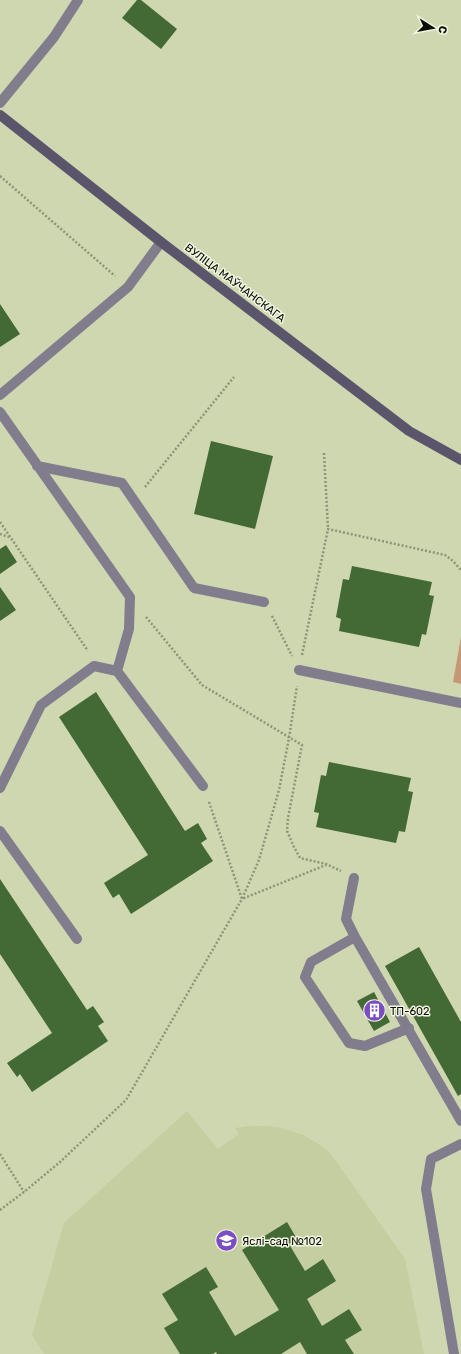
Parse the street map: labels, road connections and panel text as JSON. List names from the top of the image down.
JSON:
{
  "streets": {
    "main road": ["ВУЛІЦА МАЎЧАНСКАГА"]
  },
  "places": {
    "building": ["ТП-602"],
    "school or university": ["Яслі-сад №102"]
  },
  "north": "right"
}
